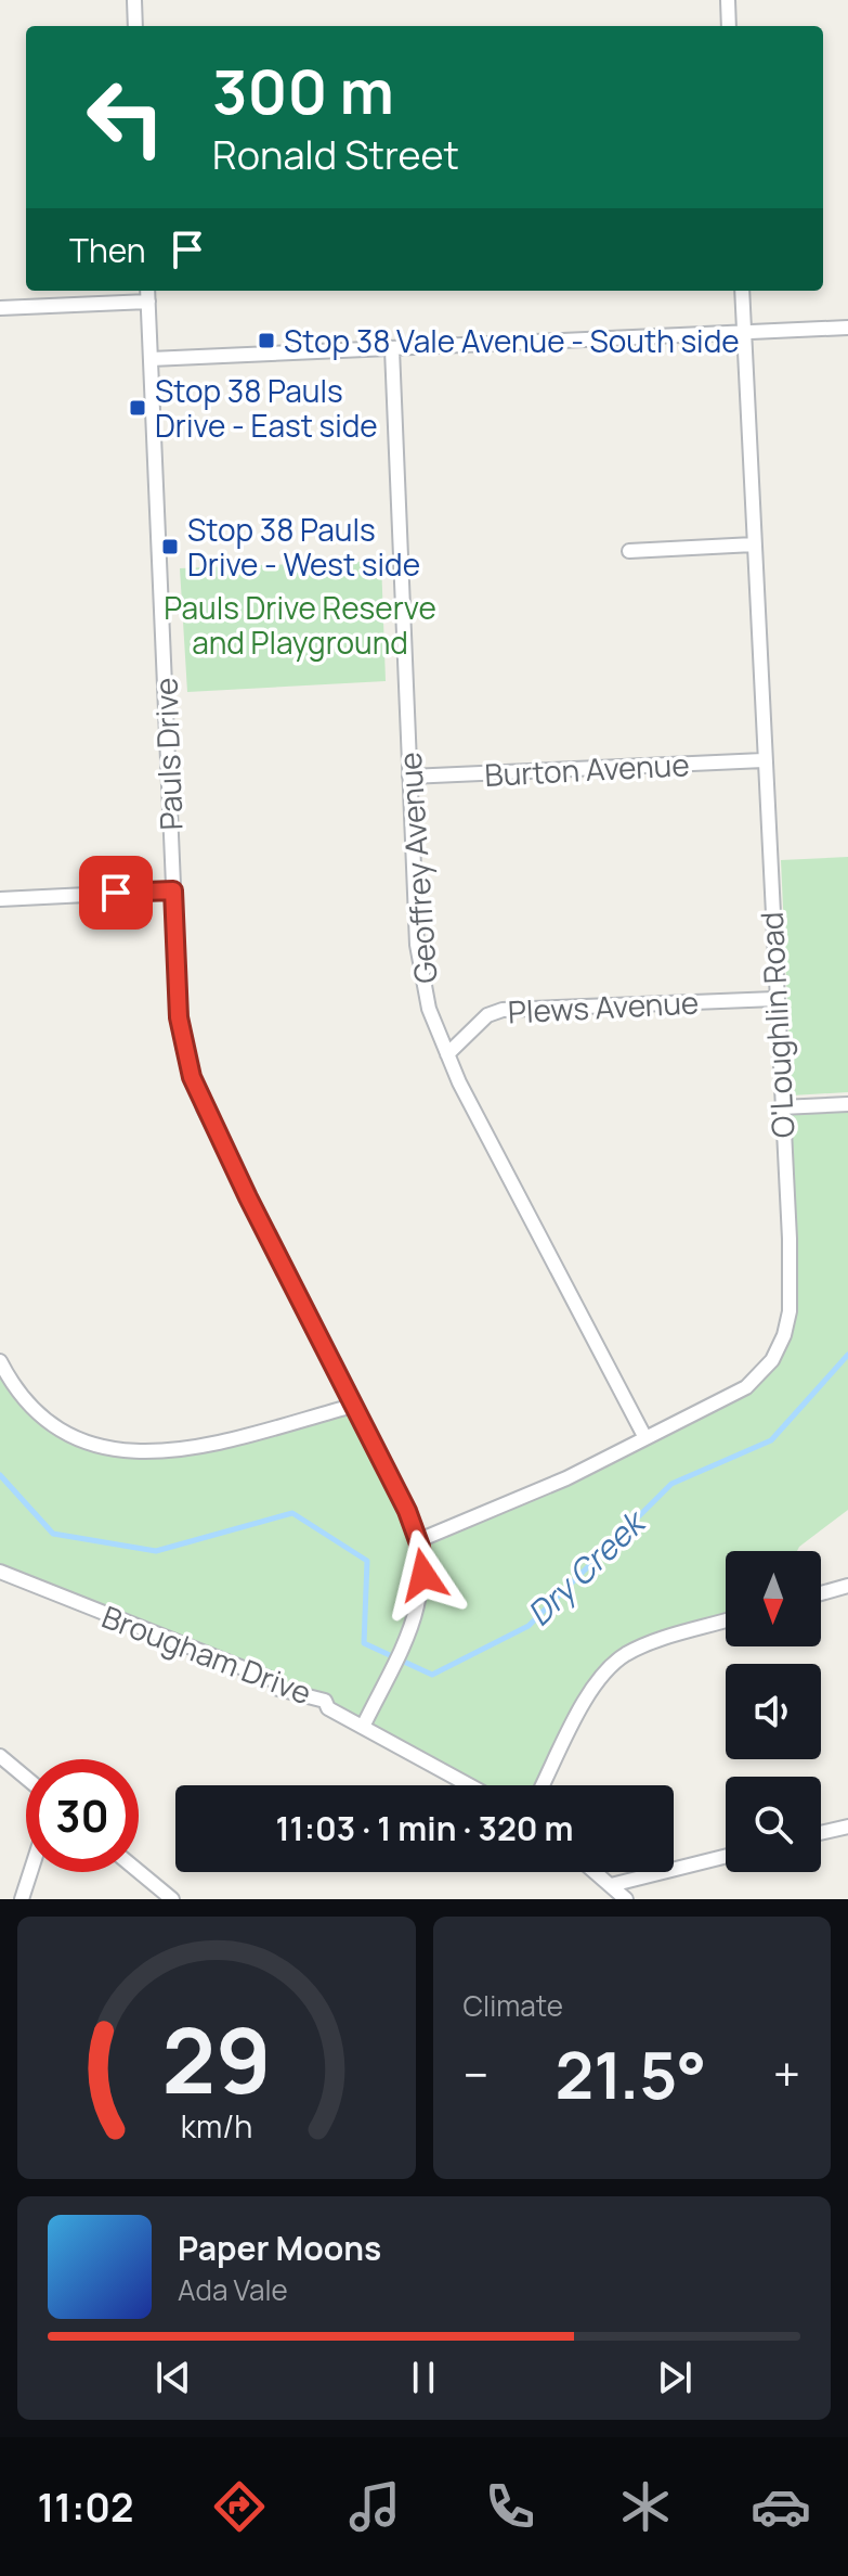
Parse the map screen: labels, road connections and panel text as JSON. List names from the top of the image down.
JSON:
{
  "streets": {
    "street": [
      "Pauls Drive",
      "Burton Avenue",
      "Geoffrey Avenue",
      "Plews Avenue",
      "O'Loughlin Road",
      "Brougham Drive"
    ]
  },
  "crossings": [
    ["Pauls Drive", "O'Loughlin Road"],
    ["Pauls Drive", "Brougham Drive"],
    ["Burton Avenue", "Geoffrey Avenue"],
    ["Burton Avenue", "O'Loughlin Road"],
    ["Geoffrey Avenue", "Plews Avenue"],
    ["Geoffrey Avenue", "O'Loughlin Road"],
    ["Plews Avenue", "O'Loughlin Road"]
  ],
  "water": ["Dry Creek"],
  "parks": ["Pauls Drive Reserve and Playground"],
  "places": {
    "transit": ["Stop 38 Vale Avenue - South side", "Stop 38 Pauls Drive - East side", "Stop 38 Pauls Drive - West side"]
  },
  "north": "bottom",
  "page": {
    "turn": ["300 m", "Ronald Street"],
    "then": "Then",
    "limit": "30",
    "trip": "11:03 · 1 min · 320 m",
    "tile": "Climate",
    "heat": ["−", "21.5°", "+"],
    "song": ["Paper Moons", "Ada Vale"],
    "tabs": "11:02",
    "gauge": ["29", "km/h"]
  }
}
